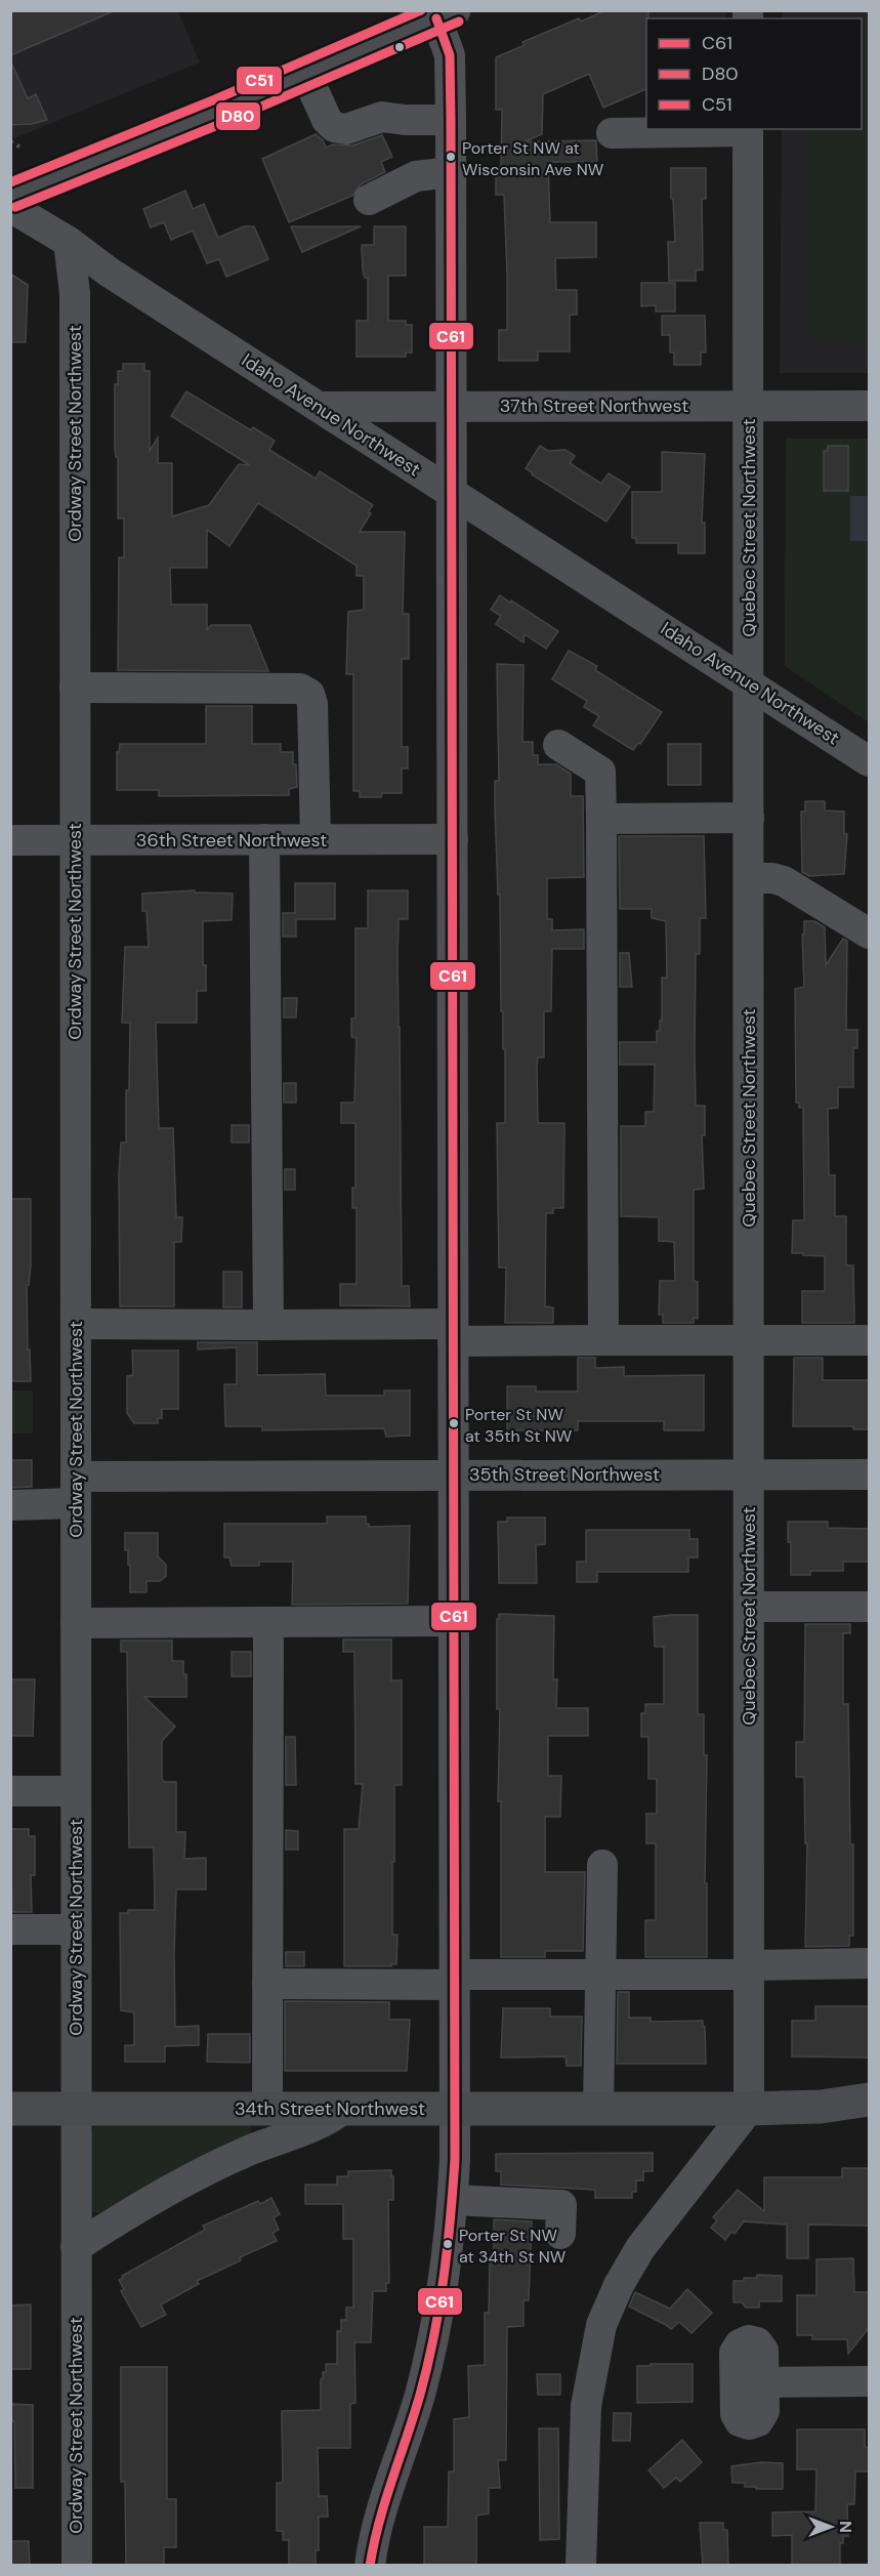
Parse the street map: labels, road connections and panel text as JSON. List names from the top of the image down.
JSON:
{
  "streets": {
    "main road": ["34th Street Northwest"],
    "street": [
      "37th Street Northwest",
      "Idaho Avenue Northwest",
      "Ordway Street Northwest",
      "Quebec Street Northwest",
      "36th Street Northwest",
      "35th Street Northwest"
    ]
  },
  "crossings": [
    ["37th Street Northwest", "Idaho Avenue Northwest"],
    ["37th Street Northwest", "Quebec Street Northwest"],
    ["Idaho Avenue Northwest", "Ordway Street Northwest"],
    ["Idaho Avenue Northwest", "Quebec Street Northwest"],
    ["Ordway Street Northwest", "36th Street Northwest"],
    ["Ordway Street Northwest", "35th Street Northwest"],
    ["Ordway Street Northwest", "34th Street Northwest"],
    ["Quebec Street Northwest", "35th Street Northwest"],
    ["Quebec Street Northwest", "34th Street Northwest"]
  ],
  "places": ["Porter St NW at Wisconsin Ave NW", "Porter St NW at 35th St NW", "Porter St NW at 34th St NW"],
  "lines": ["transit line C51", "transit line C61", "transit line D80"],
  "legend": ["C61", "D80", "C51"],
  "north": "right"
}
